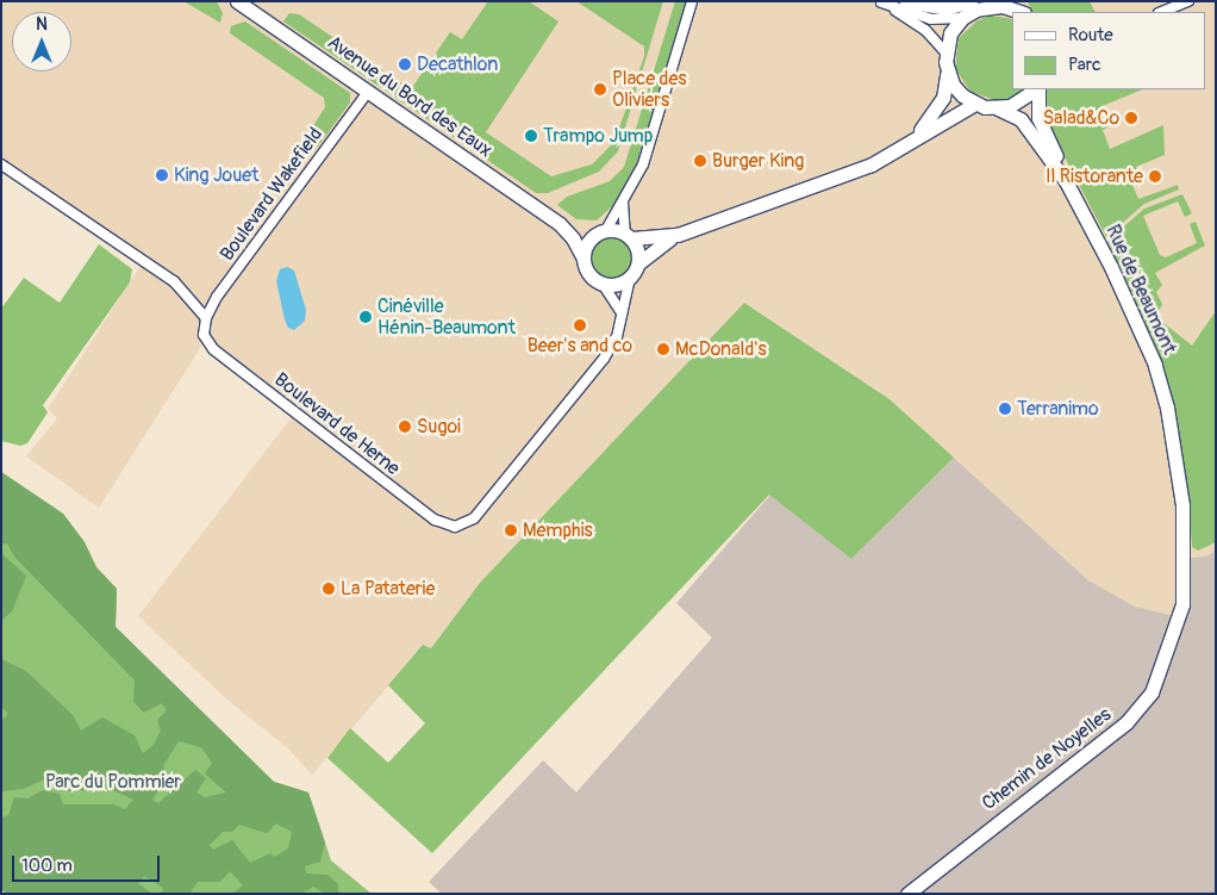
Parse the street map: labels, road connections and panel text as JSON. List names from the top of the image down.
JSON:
{
  "streets": {
    "street": [
      "Avenue du Bord des Eaux",
      "Boulevard Wakefield",
      "Rue de Beaumont",
      "Boulevard de Herne",
      "Chemin de Noyelles"
    ]
  },
  "crossings": [
    ["Avenue du Bord des Eaux", "Boulevard Wakefield"],
    ["Avenue du Bord des Eaux", "Boulevard de Herne"],
    ["Boulevard Wakefield", "Boulevard de Herne"],
    ["Rue de Beaumont", "Chemin de Noyelles"]
  ],
  "parks": ["Parc du Pommier"],
  "places": [
    "Decathlon",
    "Place des Oliviers",
    "Salad&Co",
    "Trampo Jump",
    "Burger King",
    "King Jouet",
    "Il Ristorante",
    "Cinéville Hénin-Beaumont",
    "Beer's and co",
    "McDonald's",
    "Terranimo",
    "Sugoi",
    "Memphis",
    "La Pataterie"
  ],
  "legend": ["Route", "Parc"],
  "scale_bar": "100 m",
  "north": "top"
}
